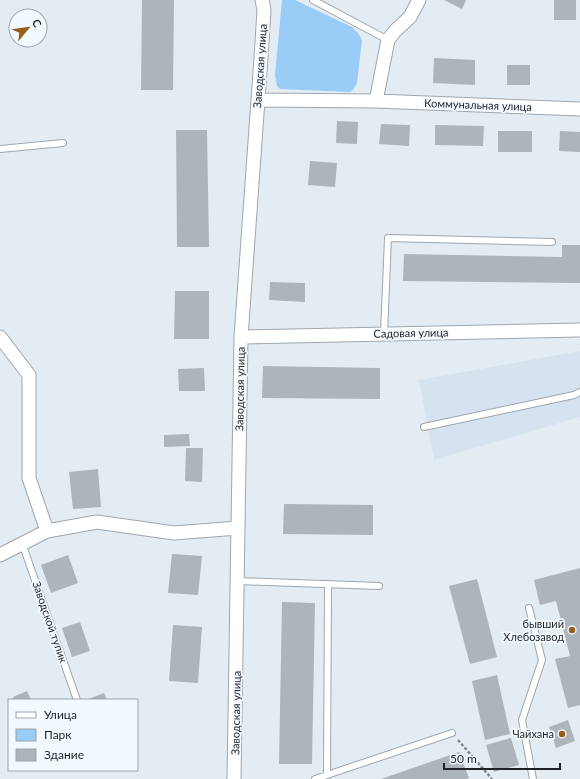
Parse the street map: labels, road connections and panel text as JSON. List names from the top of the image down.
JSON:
{
  "streets": {
    "street": ["Заводская улица", "Коммунальная улица", "Садовая улица"],
    "lane": ["Заводской тупик"]
  },
  "crossings": [
    ["Заводская улица", "Коммунальная улица"],
    ["Заводская улица", "Садовая улица"]
  ],
  "places": ["бывший Хлебозавод", "Чайхана"],
  "legend": ["Улица", "Парк", "Здание"],
  "scale_bar": "50 m",
  "north": "top right"
}
